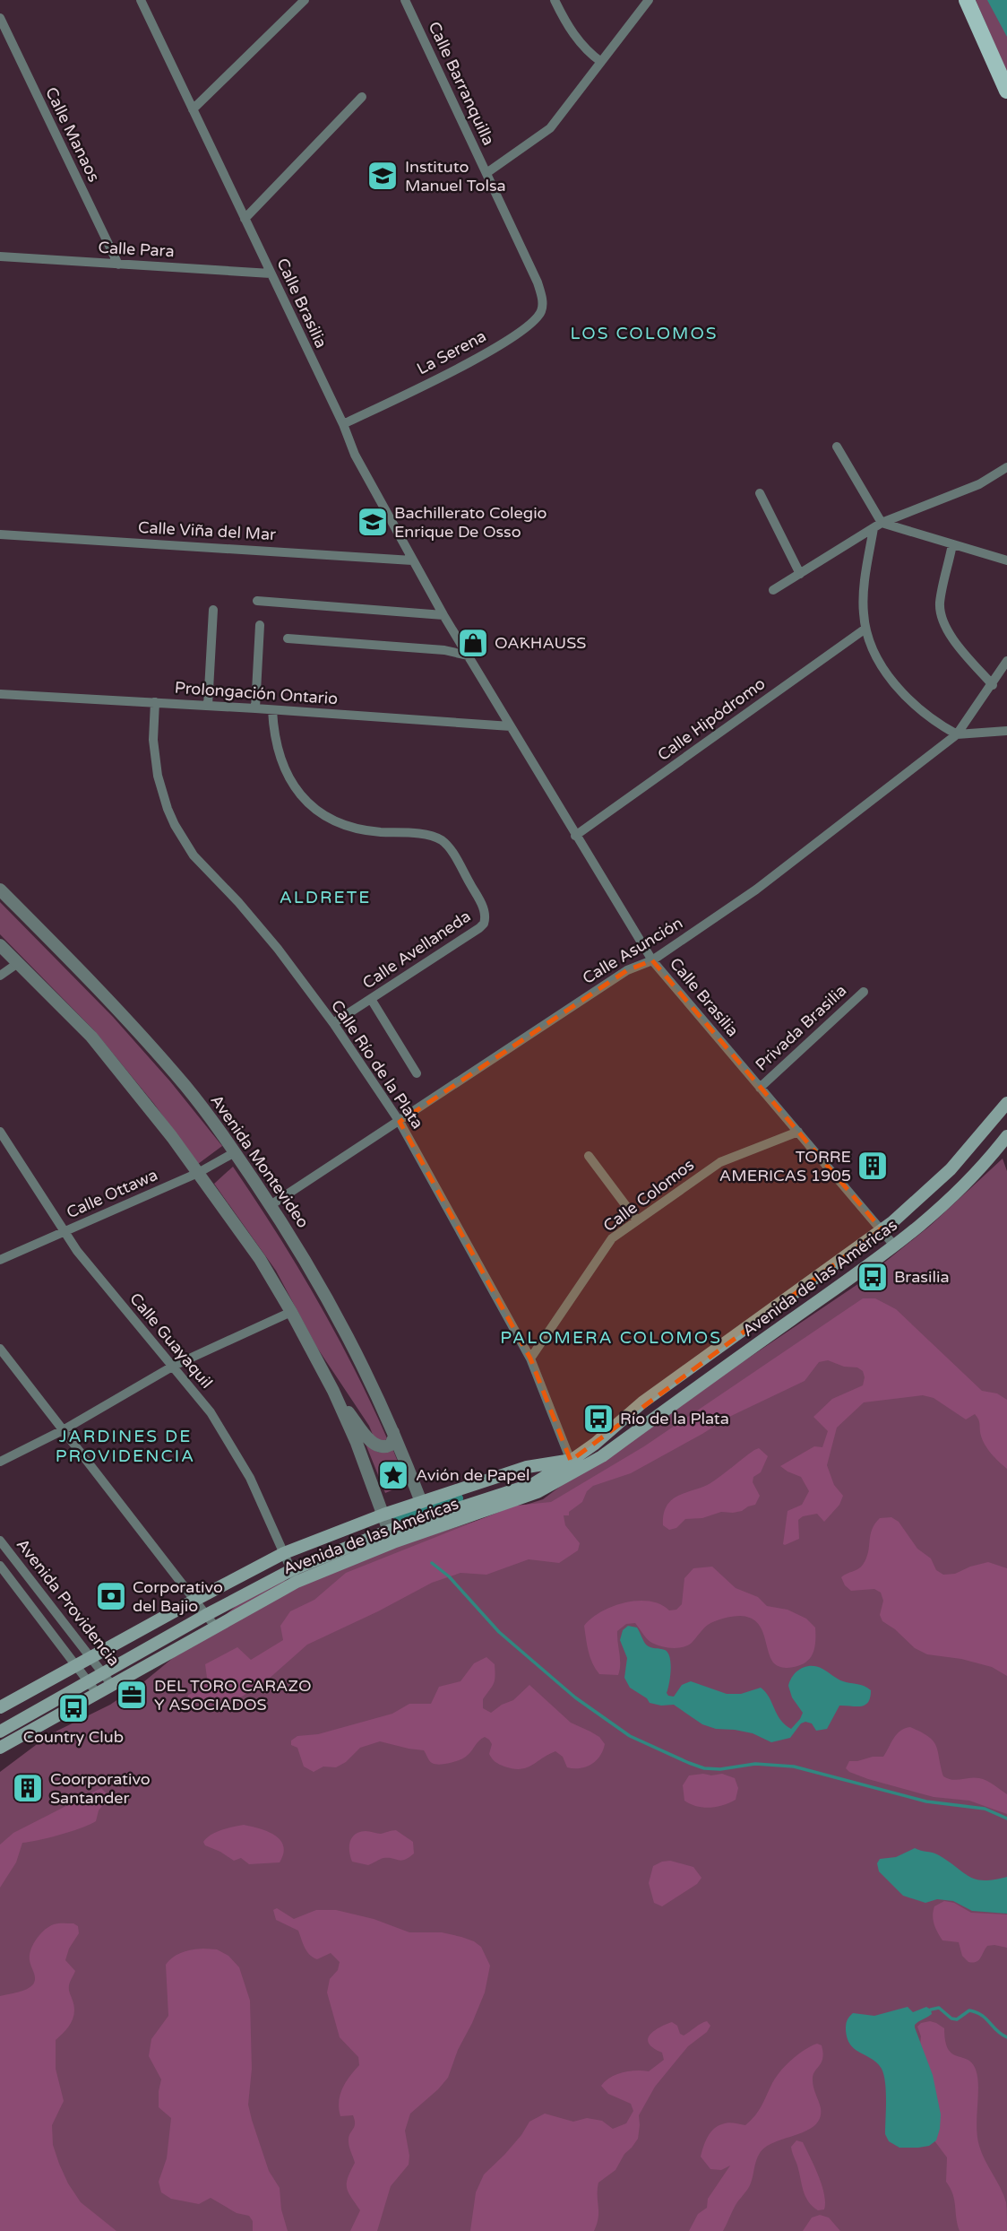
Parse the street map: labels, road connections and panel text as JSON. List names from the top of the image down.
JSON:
{
  "streets": {
    "main road": ["Avenida de las Américas"],
    "street": [
      "Calle Barranquilla",
      "Calle Manaos",
      "Calle Para",
      "Calle Brasilia",
      "La Serena",
      "Calle Viña del Mar",
      "Prolongación Ontario",
      "Calle Hipódromo",
      "Calle Avellaneda",
      "Calle Asunción",
      "Privada Brasilia",
      "Calle Río de la Plata",
      "Avenida Montevideo",
      "Calle Ottawa",
      "Calle Colomos",
      "Calle Guayaquil",
      "Avenida Providencia"
    ]
  },
  "crossings": [
    ["Calle Barranquilla", "La Serena"],
    ["Calle Manaos", "Calle Para"],
    ["Calle Para", "Calle Brasilia"],
    ["Calle Brasilia", "La Serena"],
    ["Calle Brasilia", "Calle Viña del Mar"],
    ["Calle Brasilia", "Prolongación Ontario"],
    ["Calle Brasilia", "Calle Hipódromo"],
    ["Calle Brasilia", "Calle Asunción"],
    ["Calle Brasilia", "Privada Brasilia"],
    ["Calle Brasilia", "Calle Colomos"],
    ["Calle Brasilia", "Avenida de las Américas"],
    ["Prolongación Ontario", "Calle Avellaneda"],
    ["Prolongación Ontario", "Calle Río de la Plata"],
    ["Calle Avellaneda", "Calle Río de la Plata"],
    ["Calle Asunción", "Calle Río de la Plata"],
    ["Calle Asunción", "Avenida Montevideo"],
    ["Calle Río de la Plata", "Calle Colomos"],
    ["Calle Río de la Plata", "Avenida de las Américas"],
    ["Avenida Montevideo", "Calle Ottawa"],
    ["Avenida Montevideo", "Avenida de las Américas"],
    ["Calle Ottawa", "Calle Guayaquil"],
    ["Avenida de las Américas", "Calle Guayaquil"],
    ["Avenida de las Américas", "Avenida Providencia"]
  ],
  "districts": [
    "LOS COLOMOS",
    "ALDRETE",
    "PALOMERA COLOMOS",
    "JARDINES DE PROVIDENCIA"
  ],
  "places": {
    "school or university": ["Instituto Manuel Tolsa", "Bachillerato Colegio Enrique De Osso"],
    "shop": ["OAKHAUSS"],
    "building": ["TORRE AMERICAS 1905", "Coorporativo Santander"],
    "bus stop": ["Brasilia", "Río de la Plata", "Country Club"],
    "place": ["Avión de Papel"],
    "bank": ["Corporativo del Bajio"],
    "office": ["DEL TORO CARAZO Y ASOCIADOS"]
  }
}
